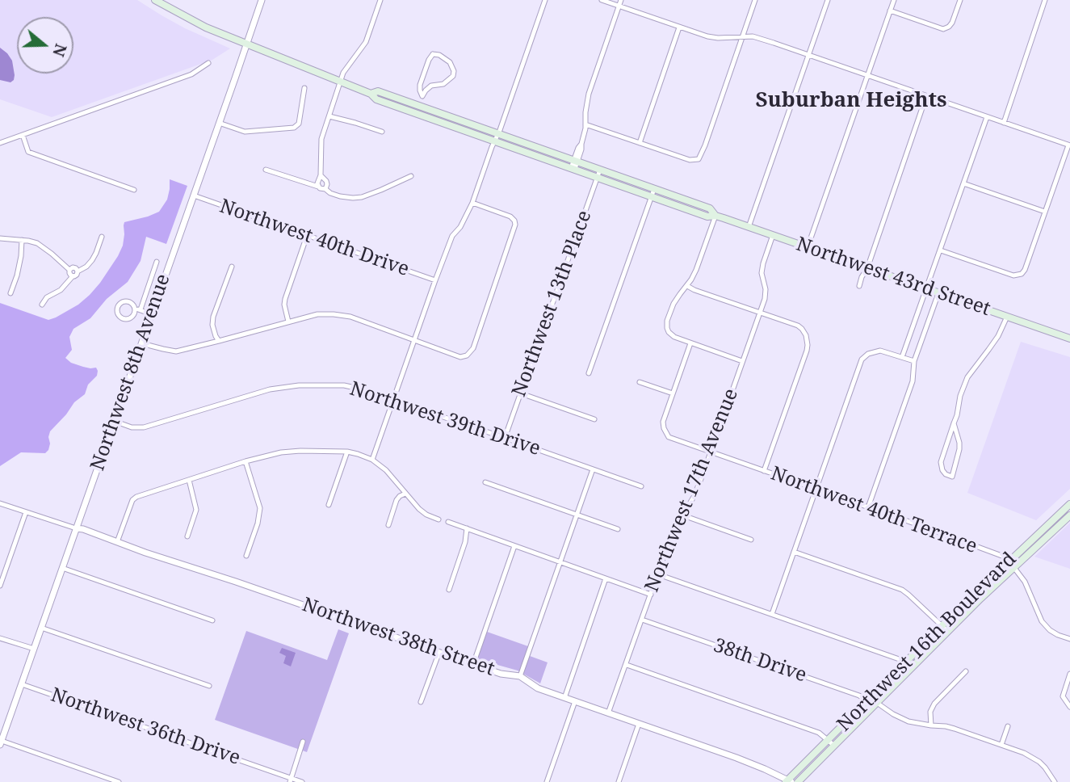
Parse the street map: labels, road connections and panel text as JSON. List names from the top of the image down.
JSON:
{
  "streets": {
    "main road": ["Northwest 43rd Street", "Northwest 16th Boulevard"],
    "street": [
      "Northwest 40th Drive",
      "Northwest 13th Place",
      "Northwest 8th Avenue",
      "Northwest 39th Drive",
      "Northwest 17th Avenue",
      "Northwest 40th Terrace",
      "Northwest 38th Street",
      "38th Drive",
      "Northwest 36th Drive"
    ]
  },
  "crossings": [
    ["Northwest 40th Drive", "Northwest 8th Avenue"],
    ["Northwest 43rd Street", "Northwest 13th Place"],
    ["Northwest 43rd Street", "Northwest 8th Avenue"],
    ["Northwest 43rd Street", "Northwest 17th Avenue"],
    ["Northwest 13th Place", "Northwest 39th Drive"],
    ["Northwest 8th Avenue", "Northwest 39th Drive"],
    ["Northwest 8th Avenue", "Northwest 38th Street"],
    ["Northwest 8th Avenue", "Northwest 36th Drive"],
    ["Northwest 17th Avenue", "Northwest 40th Terrace"],
    ["Northwest 17th Avenue", "Northwest 38th Street"],
    ["Northwest 17th Avenue", "38th Drive"],
    ["Northwest 40th Terrace", "Northwest 16th Boulevard"],
    ["Northwest 38th Street", "Northwest 16th Boulevard"],
    ["Northwest 16th Boulevard", "38th Drive"]
  ],
  "districts": ["Suburban Heights"],
  "north": "right"
}
